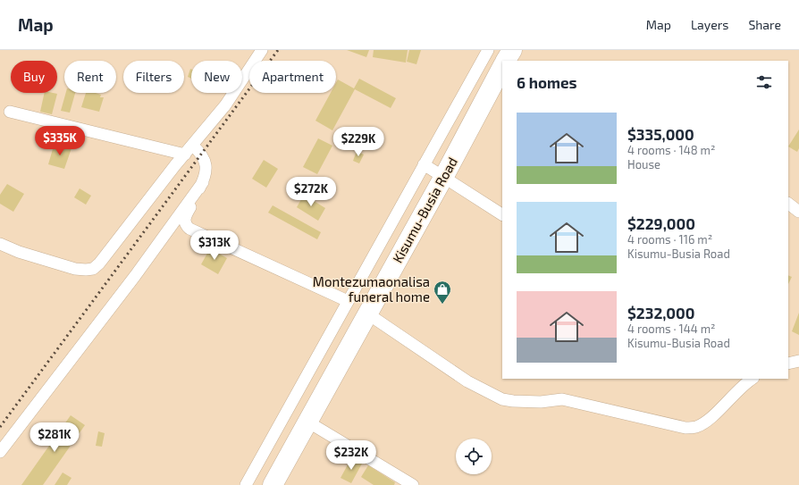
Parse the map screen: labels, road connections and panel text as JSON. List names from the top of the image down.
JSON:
{
  "streets": {
    "highway": ["Kisumu-Busia Road"]
  },
  "places": {
    "shop": ["Montezumaonalisa funeral home"]
  },
  "page": {
    "header": "Map",
    "nav": ["Map", "Layers", "Share"],
    "chip": [
      "Buy",
      "Rent",
      "Filters",
      "New",
      "Apartment"
    ],
    "heading": "6 homes",
    "list": [
      {
        "name": "$335,000",
        "note": "4 rooms · 148 m² · House"
      },
      {
        "name": "$229,000",
        "note": "4 rooms · 116 m² · Kisumu-Busia Road"
      },
      {
        "name": "$232,000",
        "note": "4 rooms · 144 m² · Kisumu-Busia Road"
      }
    ],
    "price": [
      "$335K",
      "$229K",
      "$272K",
      "$313K",
      "$281K",
      "$232K"
    ]
  }
}
